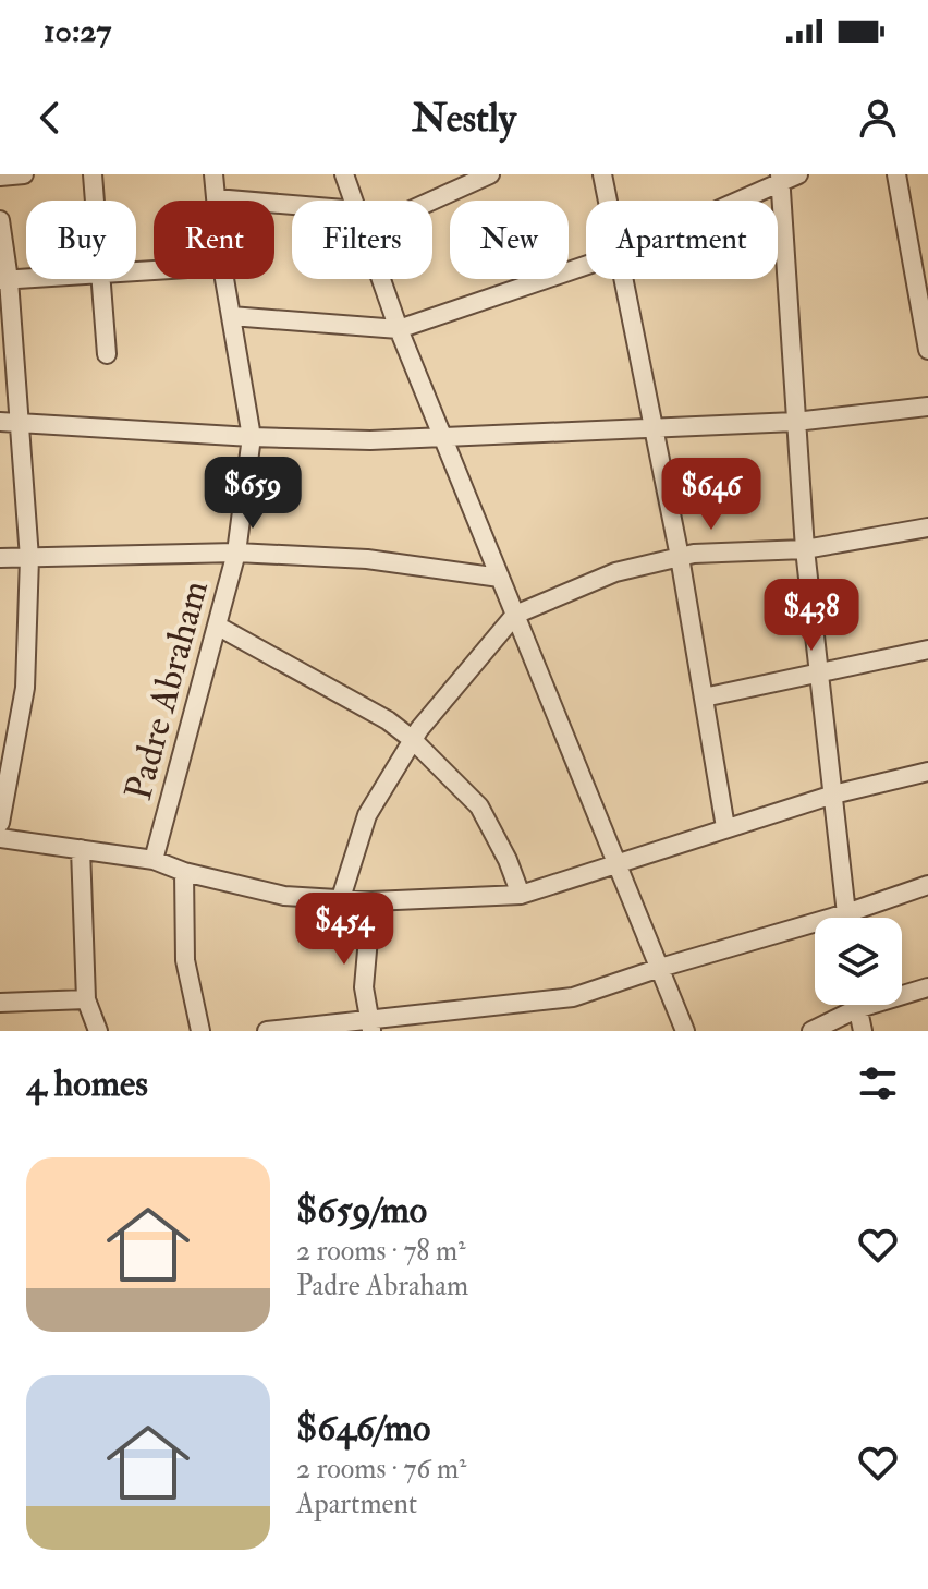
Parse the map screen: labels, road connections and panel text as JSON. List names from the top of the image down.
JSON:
{
  "streets": {
    "street": ["Padre Abraham"]
  },
  "page": {
    "status": "10:27",
    "header": "Nestly",
    "chip": [
      "Buy",
      "Rent",
      "Filters",
      "New",
      "Apartment"
    ],
    "price": [
      "$659",
      "$646",
      "$438",
      "$454"
    ],
    "heading": "4 homes",
    "list": [
      {
        "name": "$659/mo",
        "note": "2 rooms · 78 m² · Padre Abraham"
      },
      {
        "name": "$646/mo",
        "note": "2 rooms · 76 m² · Apartment"
      }
    ]
  }
}
